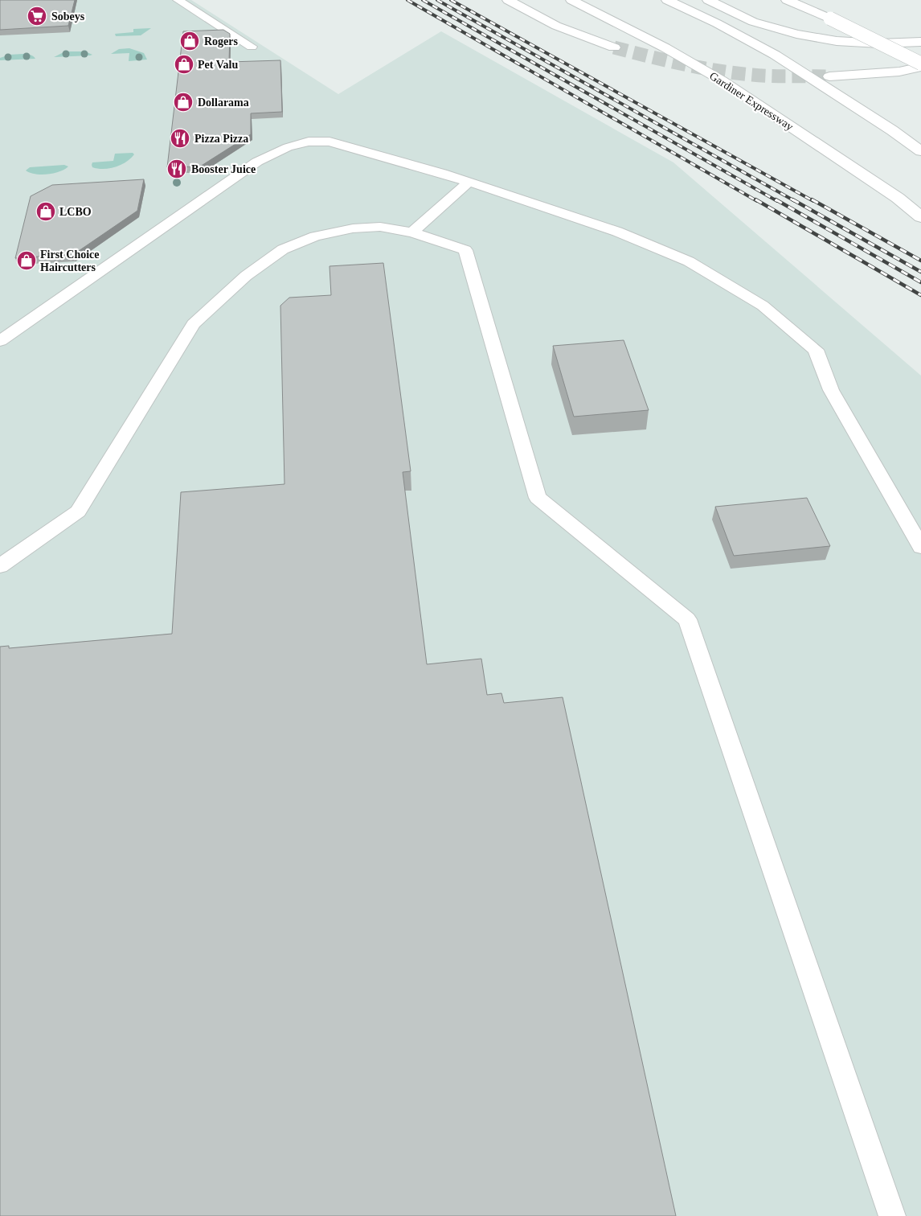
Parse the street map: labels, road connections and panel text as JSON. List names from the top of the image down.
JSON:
{
  "streets": {
    "highway": ["Gardiner Expressway"]
  },
  "places": {
    "supermarket": ["Sobeys"],
    "shop": [
      "Rogers",
      "Pet Valu",
      "Dollarama",
      "LCBO",
      "First Choice Haircutters"
    ],
    "restaurant": ["Pizza Pizza", "Booster Juice"]
  }
}
